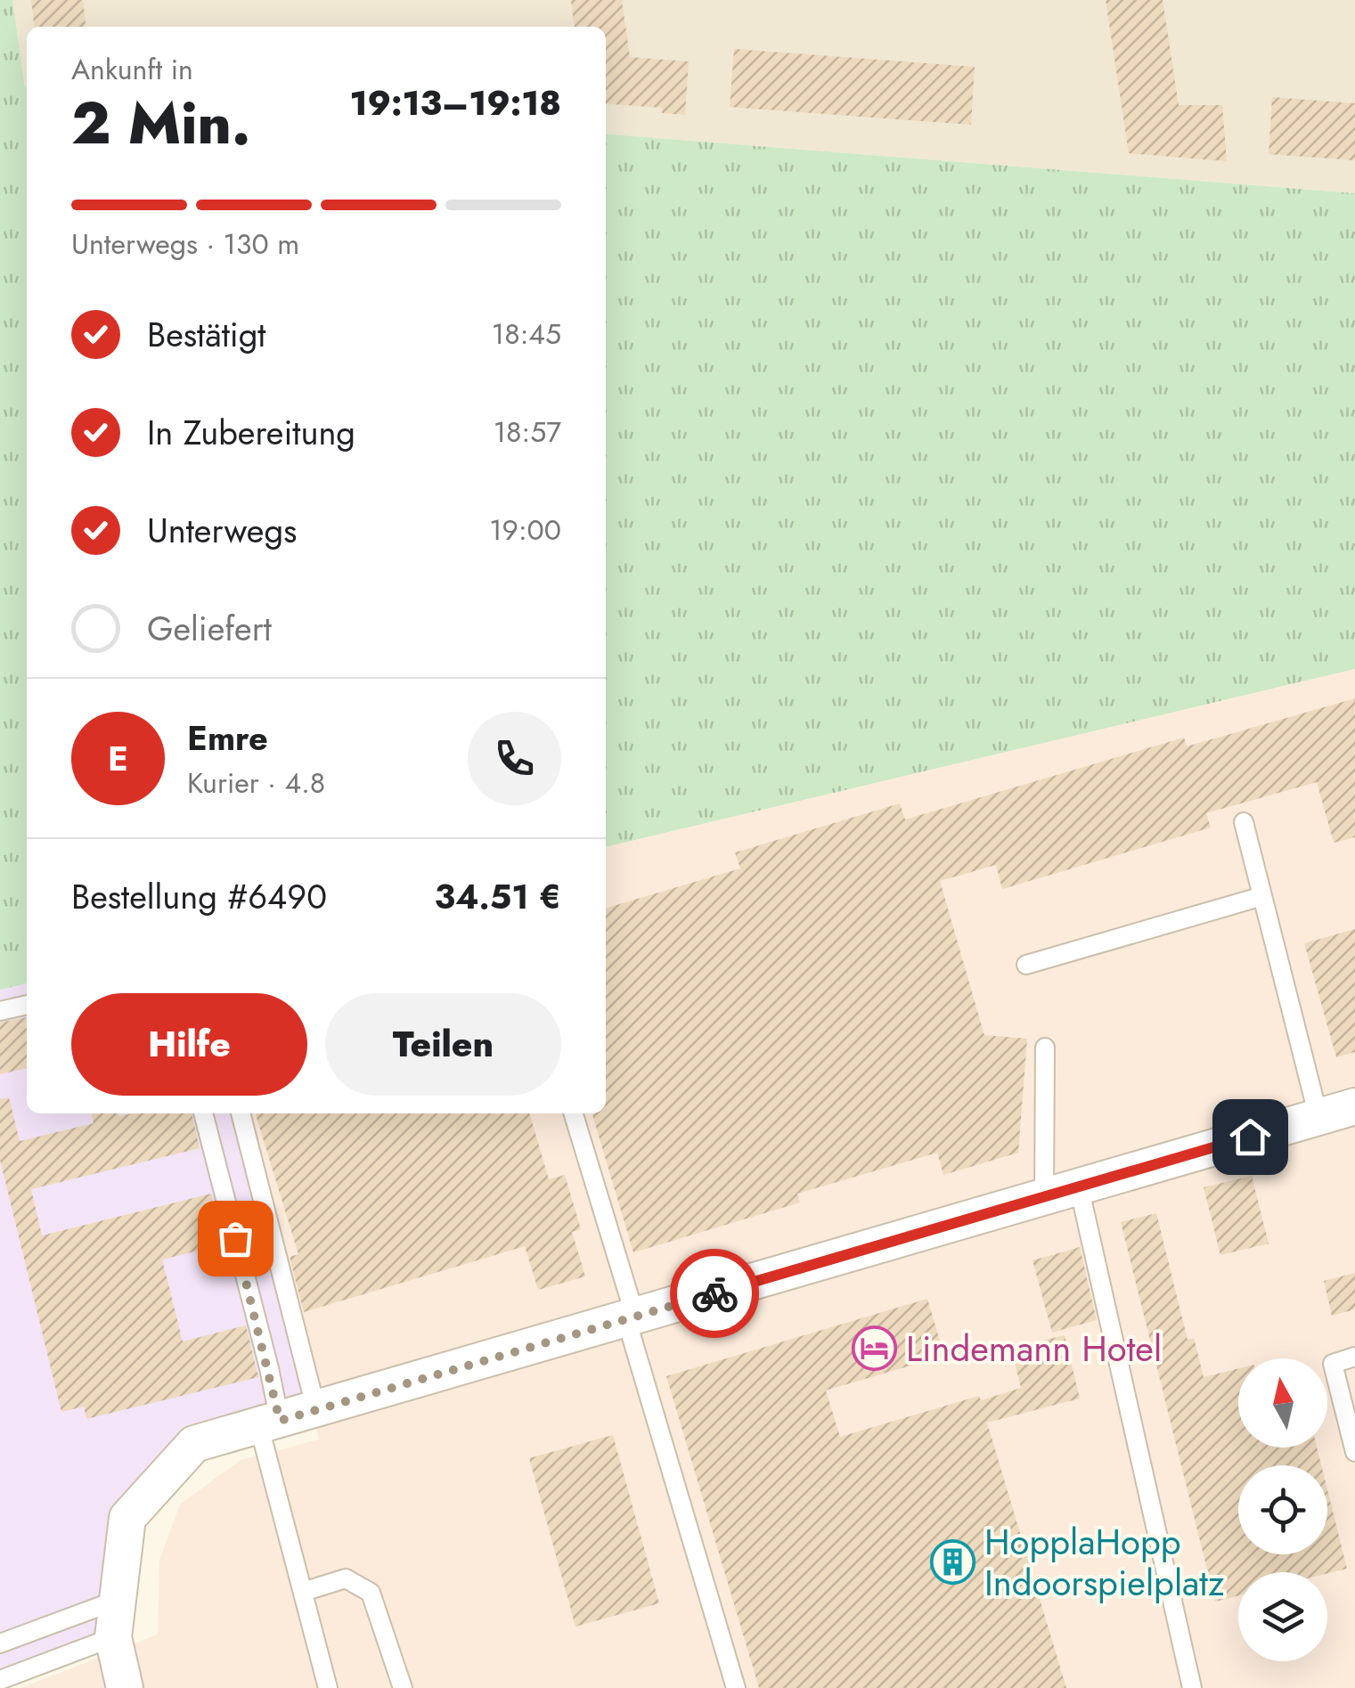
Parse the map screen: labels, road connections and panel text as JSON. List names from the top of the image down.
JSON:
{
  "places": {
    "hotel": ["Lindemann Hotel"],
    "building": ["HopplaHopp Indoorspielplatz"]
  },
  "north": "top",
  "page": {
    "heading": ["2 Min.", "Ankunft in", "19:13–19:18"],
    "panel": [
      "Emre",
      "Kurier · 4.8",
      "Bestellung #6490",
      "34.51 €"
    ],
    "bar": "Unterwegs · 130 m",
    "list": [
      ["Bestätigt", "18:45"],
      ["In Zubereitung", "18:57"],
      ["Unterwegs", "19:00"],
      "Geliefert"
    ],
    "round": "E",
    "buttons": ["Hilfe", "Teilen"]
  }
}
